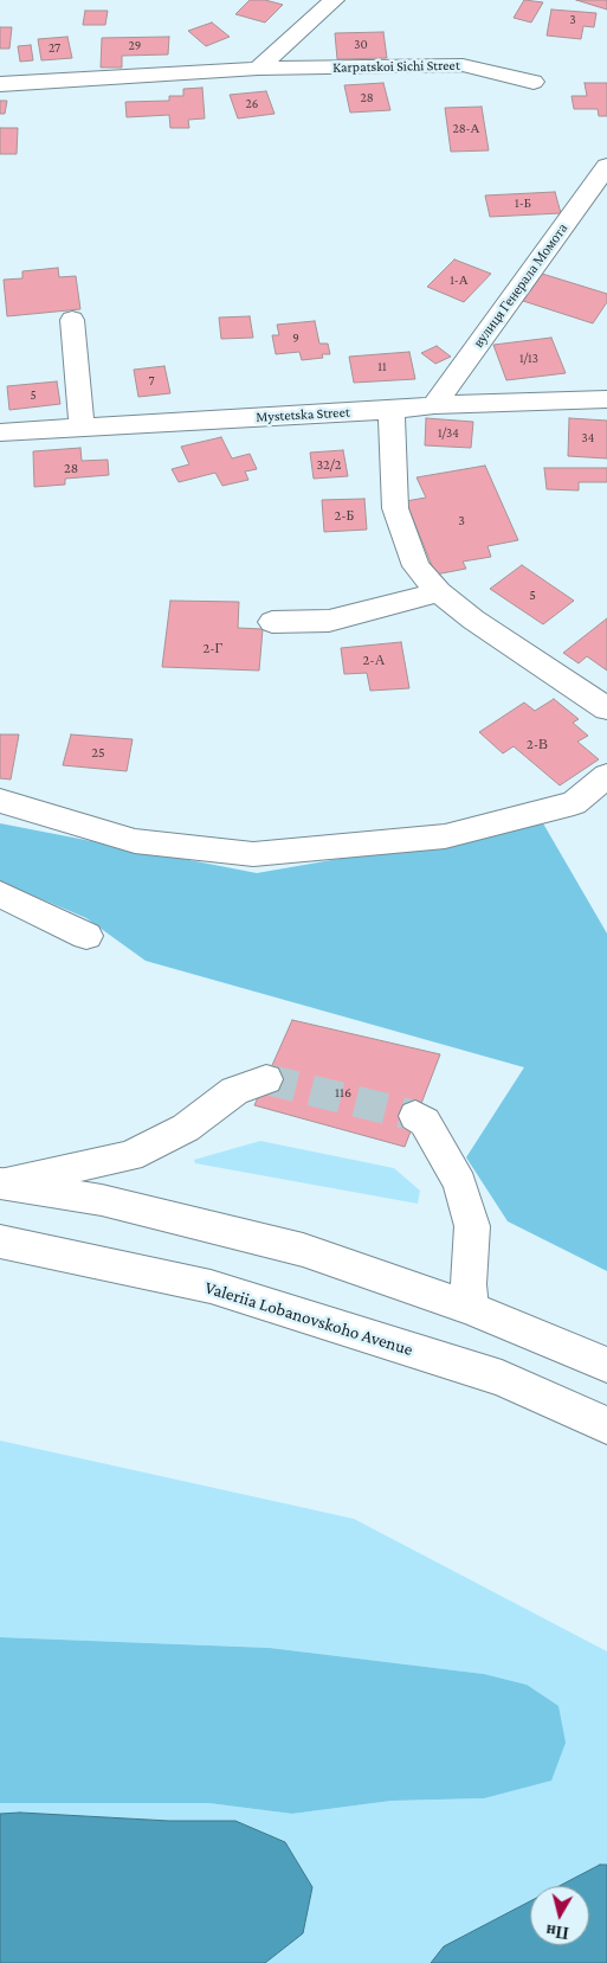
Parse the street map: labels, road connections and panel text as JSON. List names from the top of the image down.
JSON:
{
  "streets": {
    "street": [
      "Karpatskoi Sichi Street",
      "вулиця Генерала Момота",
      "Mystetska Street",
      "Valeriia Lobanovskoho Avenue"
    ]
  },
  "crossings": [
    ["вулиця Генерала Момота", "Mystetska Street"]
  ],
  "house_numbers": [
    "3",
    "30",
    "29",
    "27",
    "28",
    "26",
    "28-А",
    "1-Б",
    "1-А",
    "9",
    "1/13",
    "11",
    "7",
    "5",
    "1/34",
    "34",
    "32/2",
    "28",
    "2-Б",
    "3",
    "5",
    "2-Г",
    "2-А",
    "2-В",
    "25",
    "116"
  ],
  "north": "bottom"
}
